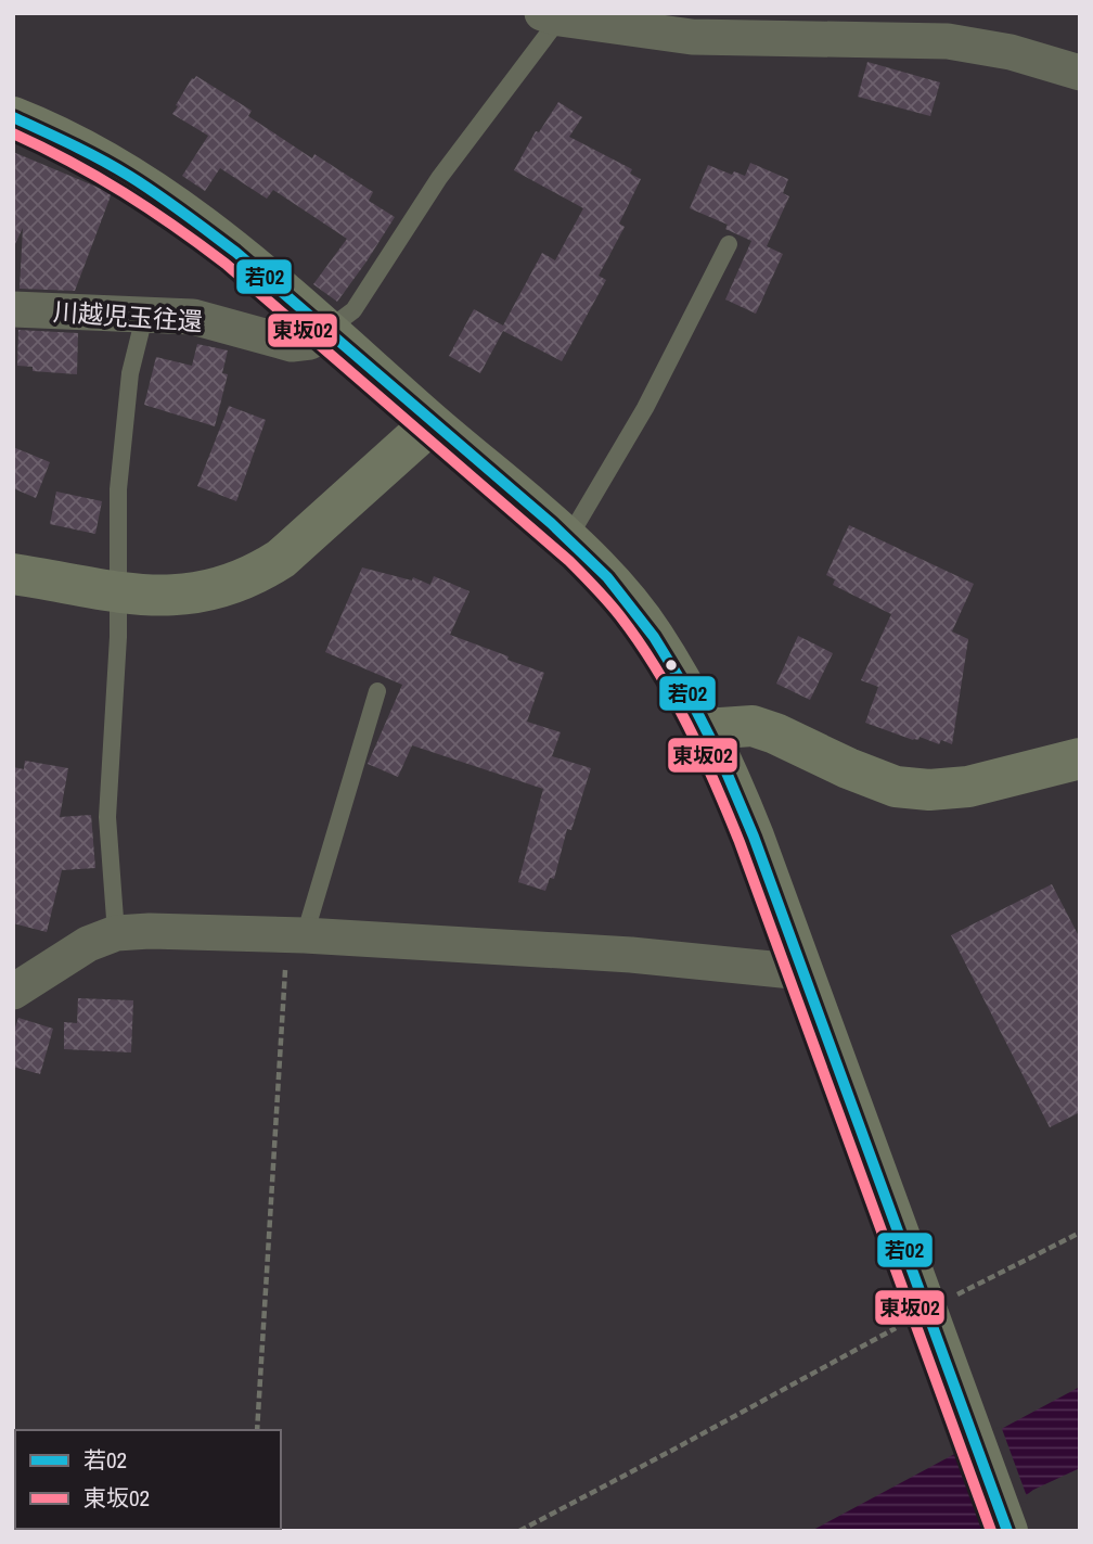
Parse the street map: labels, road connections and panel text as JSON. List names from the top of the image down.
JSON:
{
  "streets": {
    "street": ["川越児玉往還"]
  },
  "lines": ["transit line 若02", "transit line 東坂02"],
  "legend": ["若02", "東坂02"]
}
